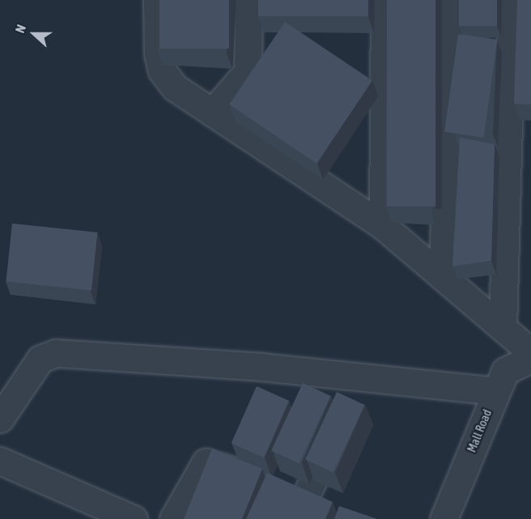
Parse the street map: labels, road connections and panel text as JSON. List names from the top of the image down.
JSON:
{
  "streets": {
    "street": ["Mall Road"]
  },
  "north": "left"
}
